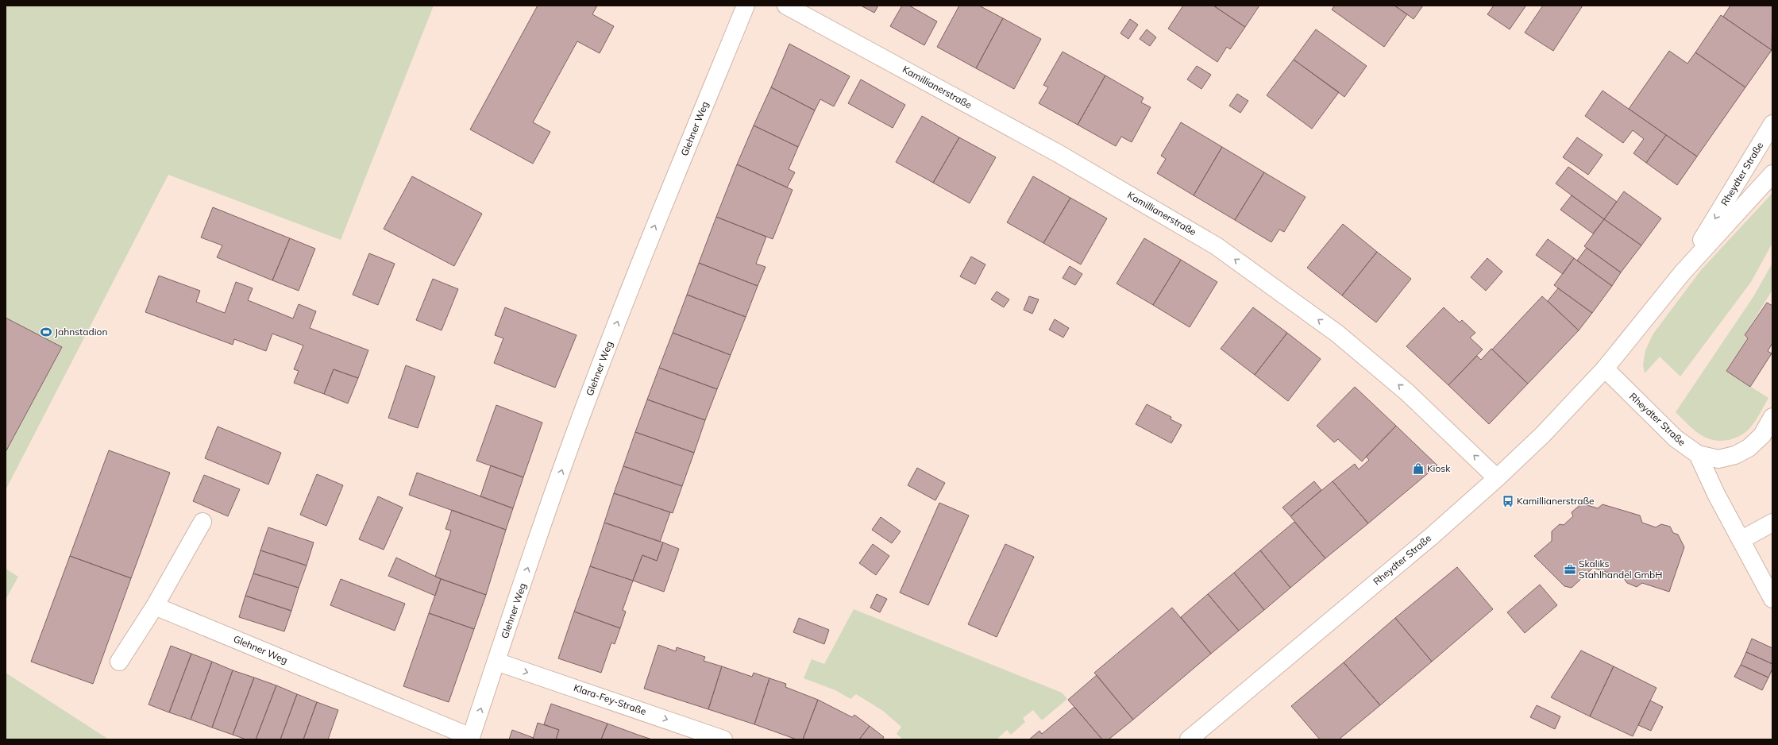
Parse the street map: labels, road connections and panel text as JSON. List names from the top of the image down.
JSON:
{
  "streets": {
    "street": [
      "Kamillianerstraße",
      "Glehner Weg",
      "Rheydter Straße",
      "Klara-Fey-Straße"
    ]
  },
  "crossings": [
    ["Kamillianerstraße", "Rheydter Straße"],
    ["Glehner Weg", "Klara-Fey-Straße"]
  ],
  "one_way": ["Kamillianerstraße", "Glehner Weg", "Klara-Fey-Straße"],
  "places": {
    "sports": ["Jahnstadion"],
    "shop": ["Kiosk"],
    "bus stop": ["Kamillianerstraße"],
    "office": ["Skaliks Stahlhandel GmbH"]
  }
}
